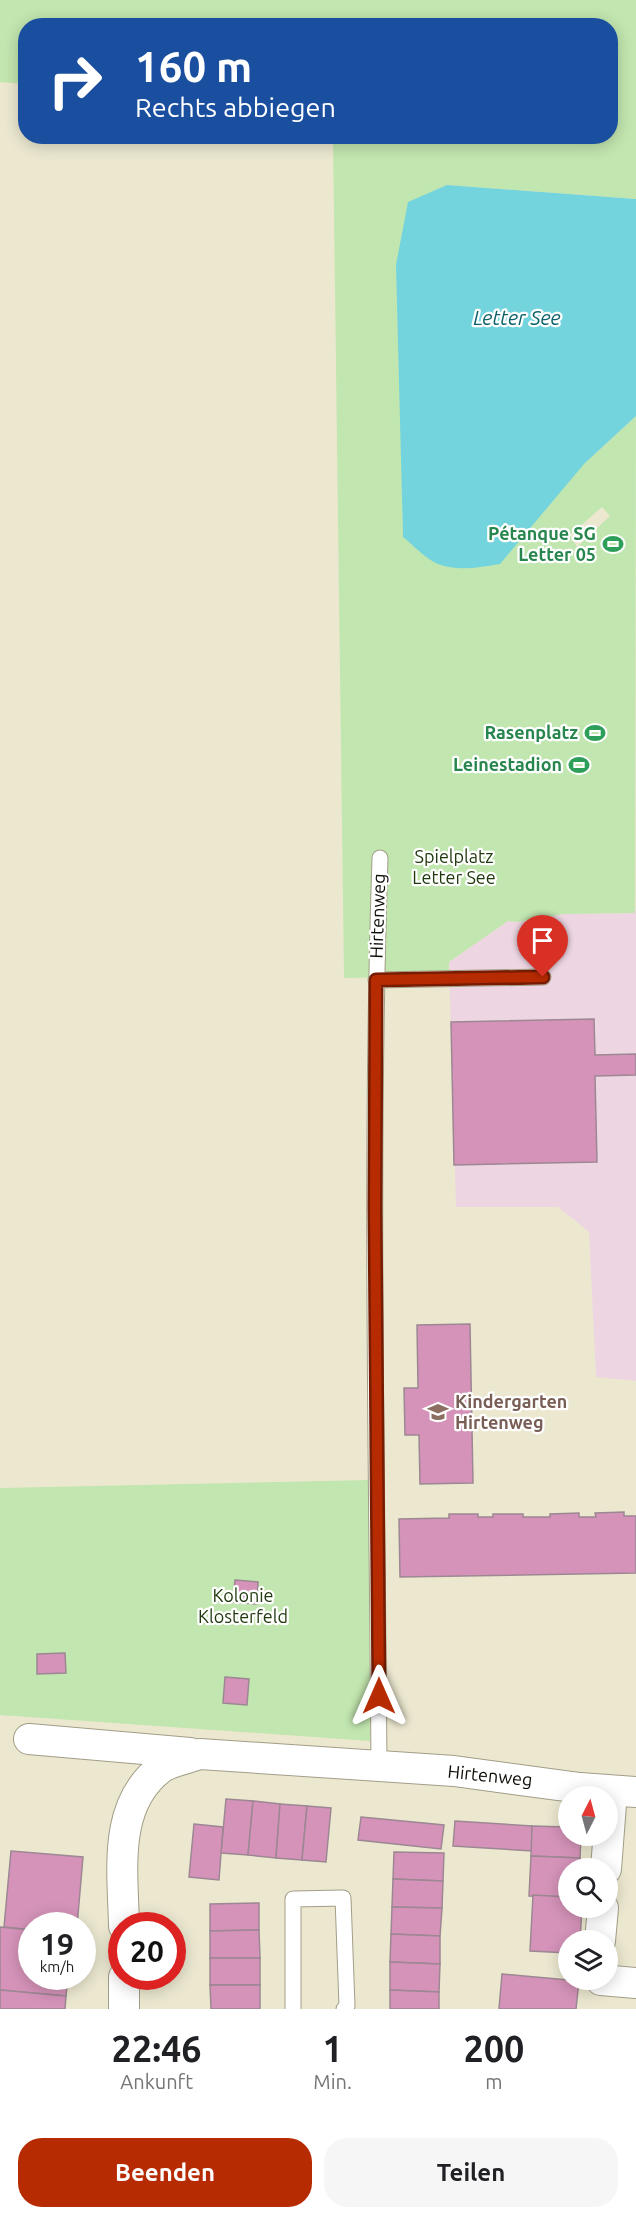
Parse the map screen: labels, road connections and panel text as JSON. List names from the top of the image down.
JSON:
{
  "streets": {
    "street": ["Hirtenweg"]
  },
  "water": ["Letter See"],
  "parks": ["Spielplatz Letter See", "Kolonie Klosterfeld"],
  "places": {
    "sports": ["Pétanque SG Letter 05", "Rasenplatz", "Leinestadion"],
    "school or university": ["Kindergarten Hirtenweg"]
  },
  "north": "top",
  "page": {
    "turn": ["160 m", "Rechts abbiegen"],
    "speed": "19 km/h",
    "limit": "20",
    "eta": [
      "22:46",
      "Ankunft",
      "1",
      "Min.",
      "200",
      "m"
    ],
    "buttons": ["Beenden", "Teilen"]
  }
}
